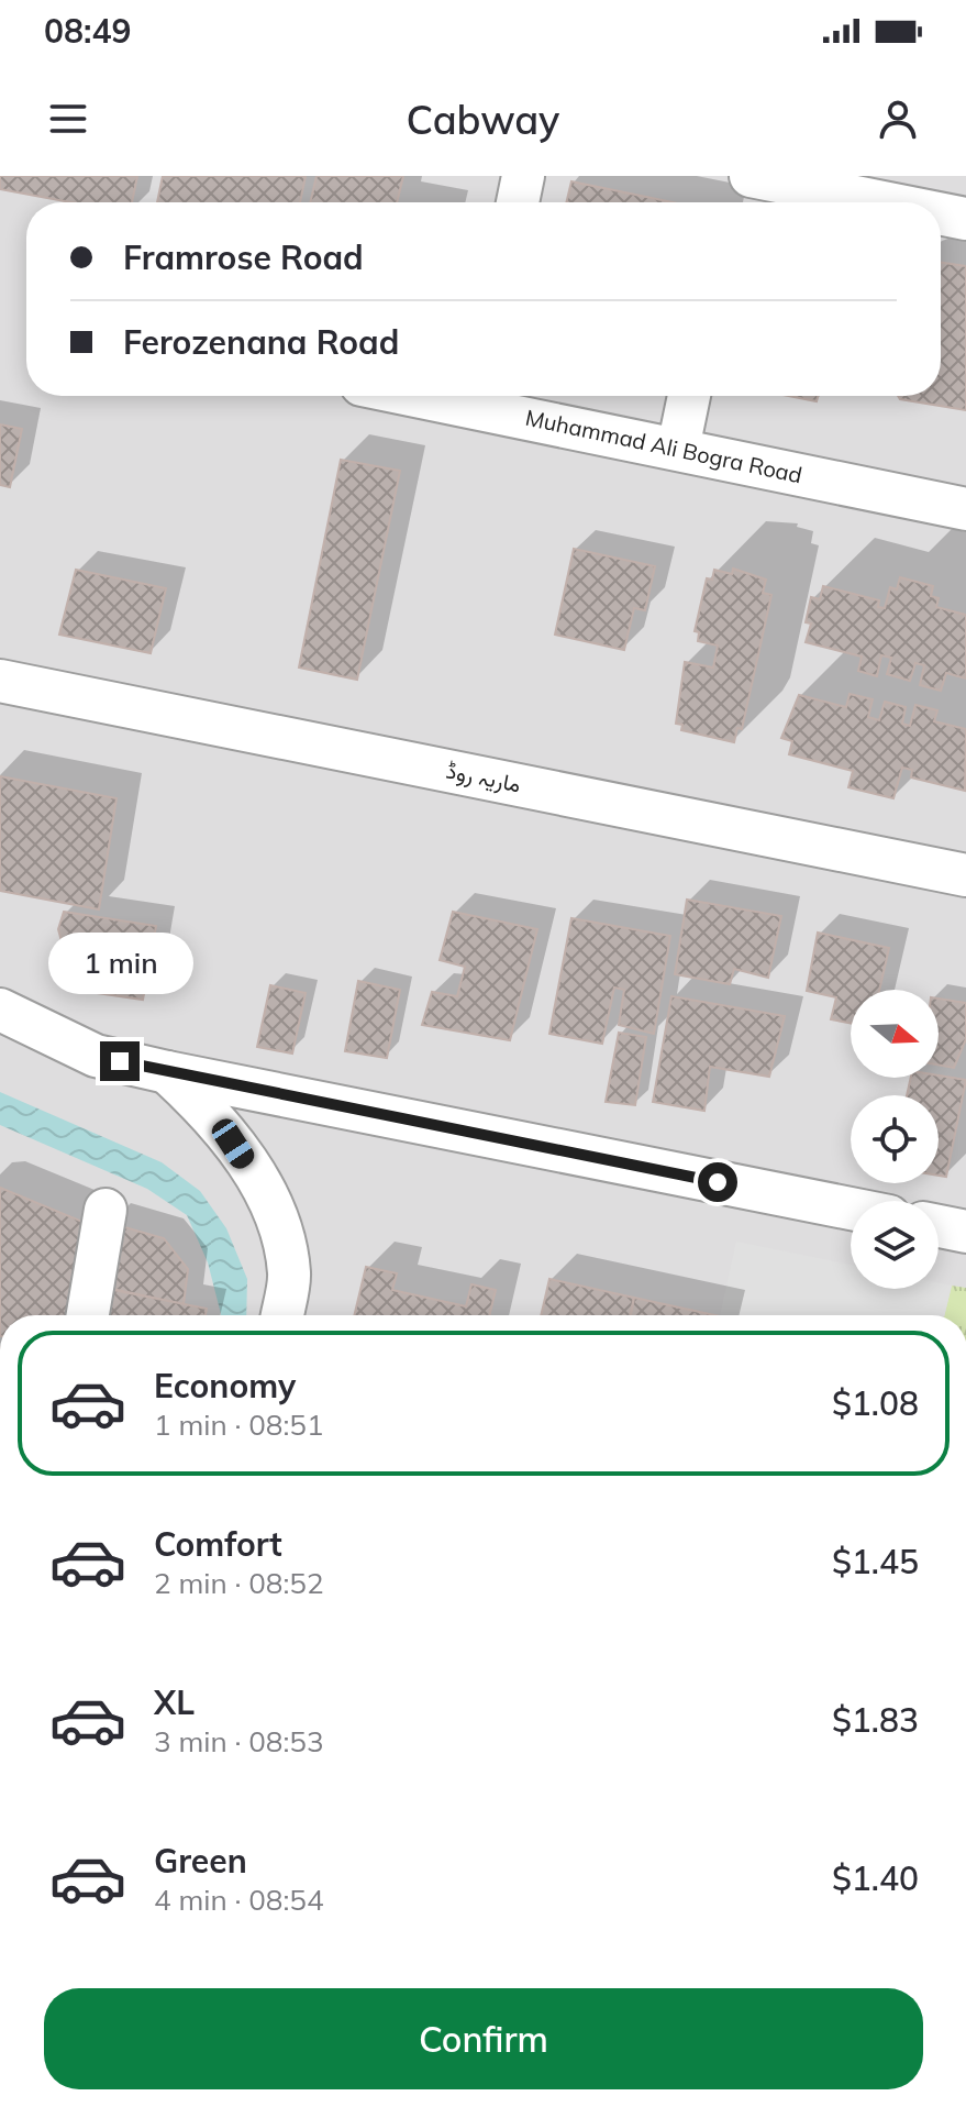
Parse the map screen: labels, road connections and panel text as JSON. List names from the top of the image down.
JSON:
{
  "streets": {
    "street": ["Muhammad Ali Bogra Road", "ماریہ روڈ"]
  },
  "north": "right",
  "page": {
    "status": "08:49",
    "header": "Cabway",
    "banner": ["Framrose Road", "Ferozenana Road"],
    "bubble": "1 min",
    "list": [
      {
        "name": "Economy",
        "note": "1 min · 08:51",
        "value": "$1.08"
      },
      {
        "name": "Comfort",
        "note": "2 min · 08:52",
        "value": "$1.45"
      },
      {
        "name": "XL",
        "note": "3 min · 08:53",
        "value": "$1.83"
      },
      {
        "name": "Green",
        "note": "4 min · 08:54",
        "value": "$1.40"
      }
    ],
    "buttons": "Confirm"
  }
}
